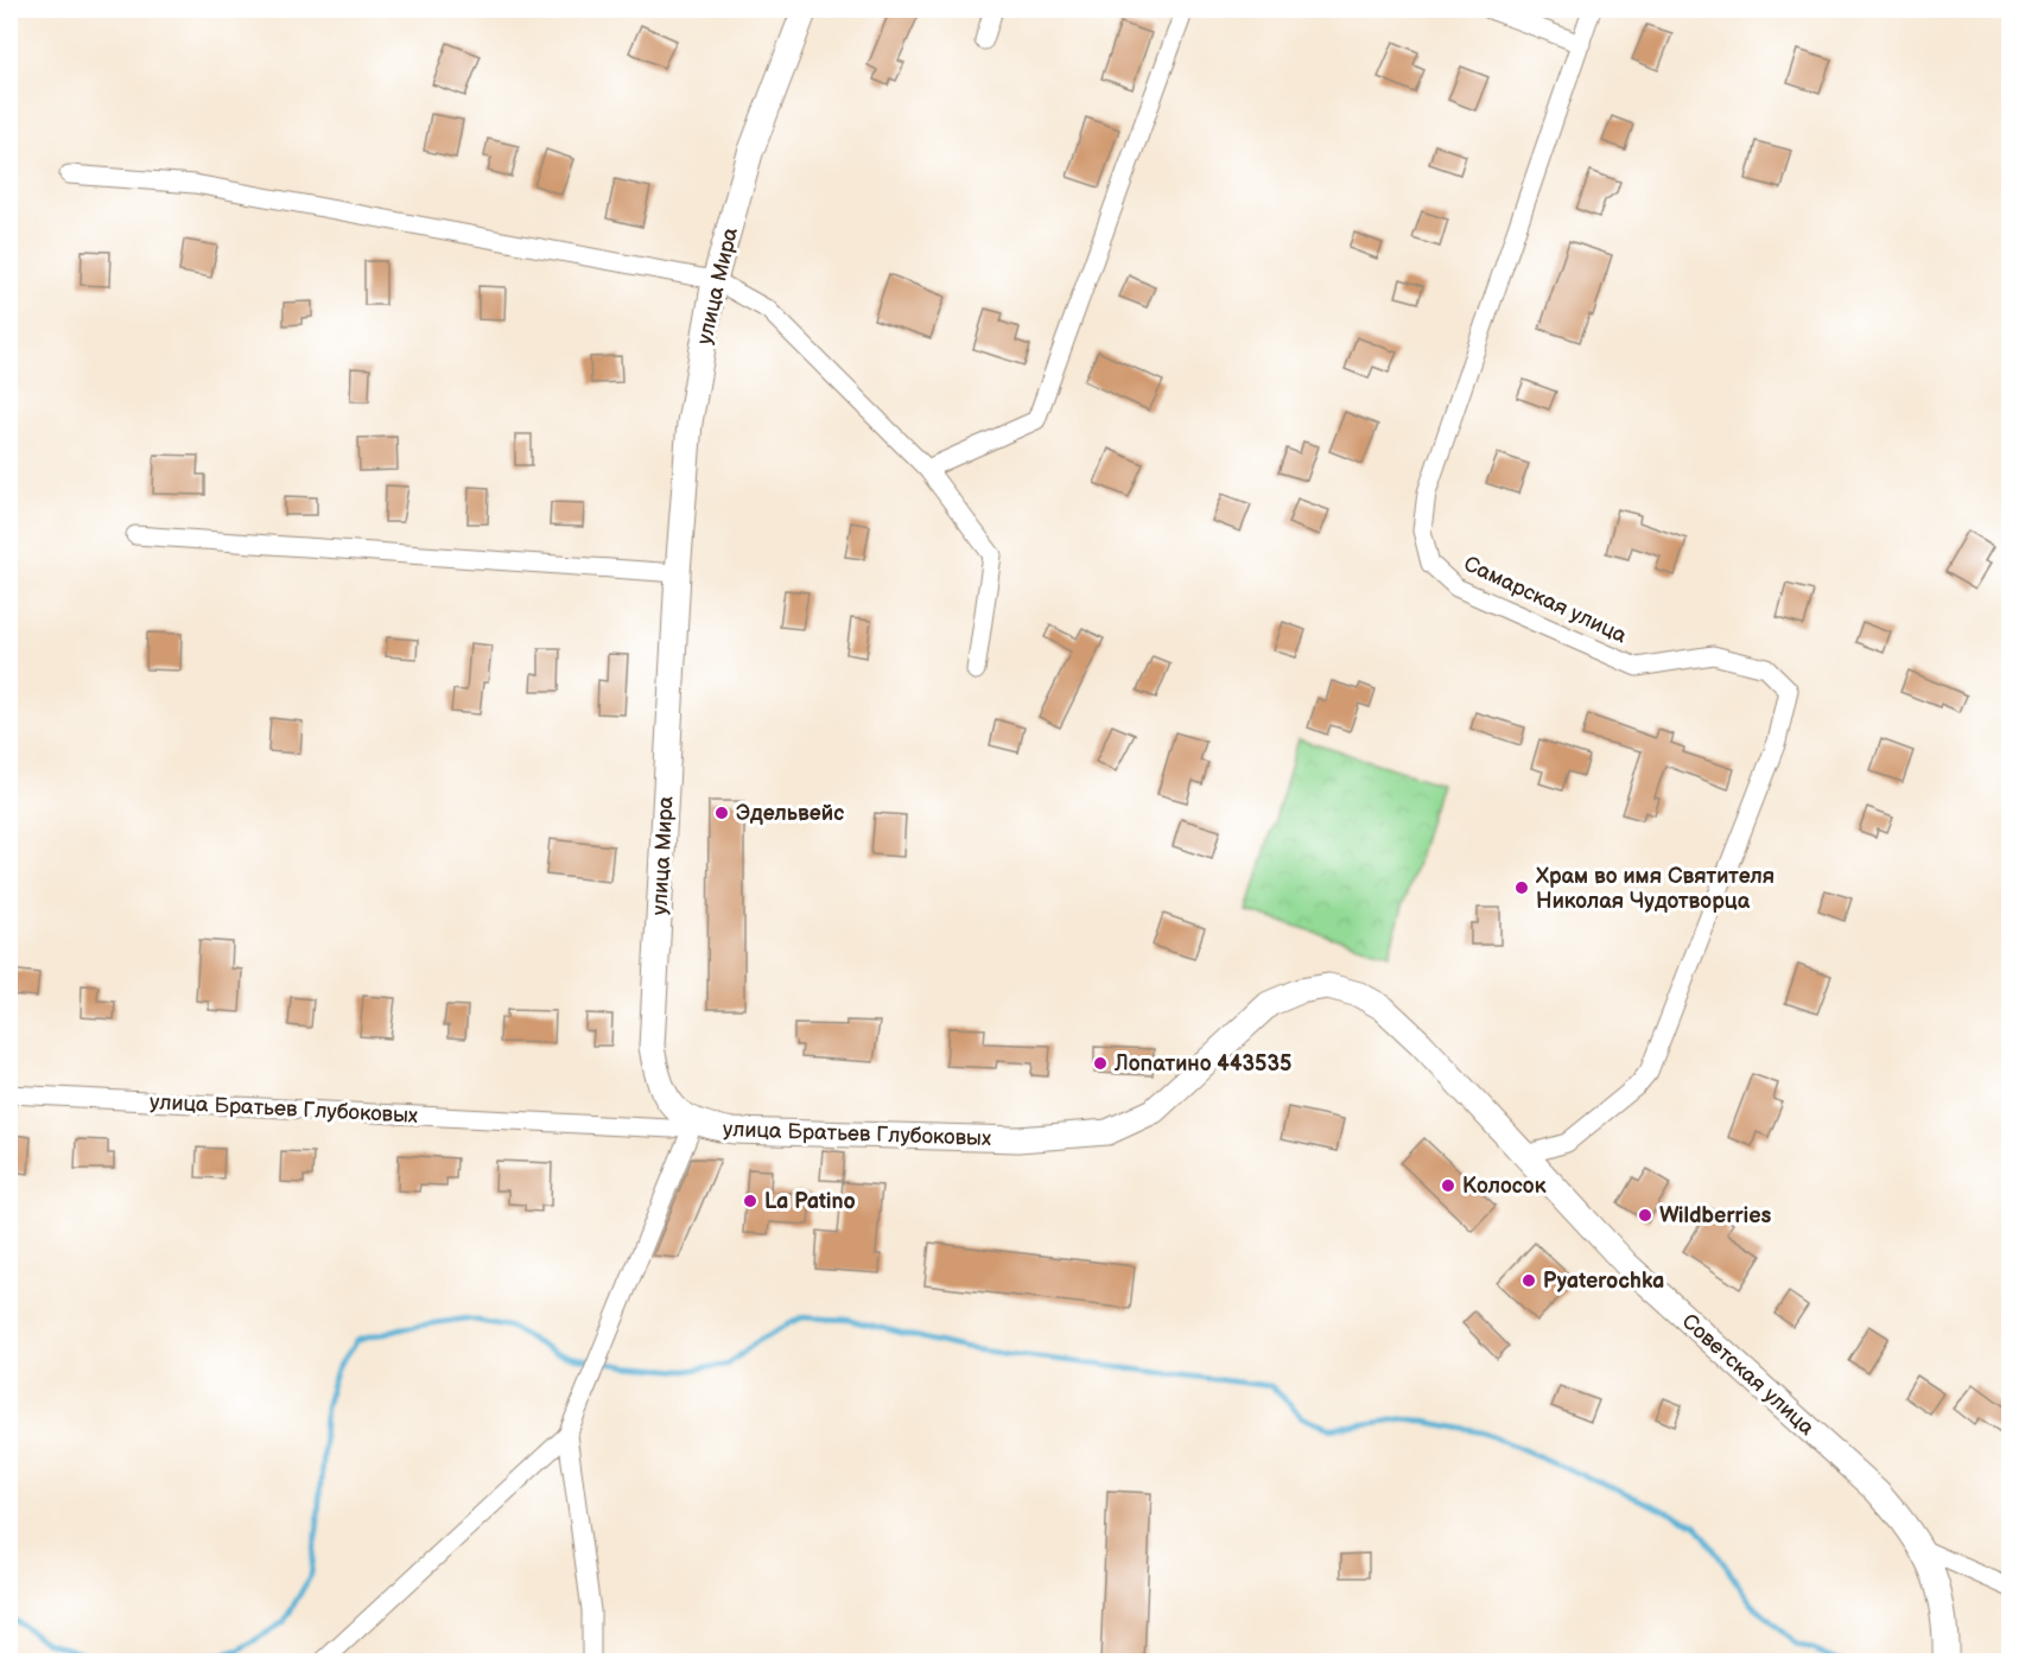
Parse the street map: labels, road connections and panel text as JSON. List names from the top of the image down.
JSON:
{
  "streets": {
    "street": [
      "улица Мира",
      "Самарская улица",
      "улица Братьев Глубоковых",
      "Советская улица"
    ]
  },
  "crossings": [
    ["улица Мира", "улица Братьев Глубоковых"],
    ["Самарская улица", "Советская улица"],
    ["улица Братьев Глубоковых", "Советская улица"]
  ],
  "places": [
    "Эдельвейс",
    "Храм во имя Святителя Николая Чудотворца",
    "Лопатино 443535",
    "Колосок",
    "La Patino",
    "Wildberries",
    "Pyaterochka"
  ]
}
